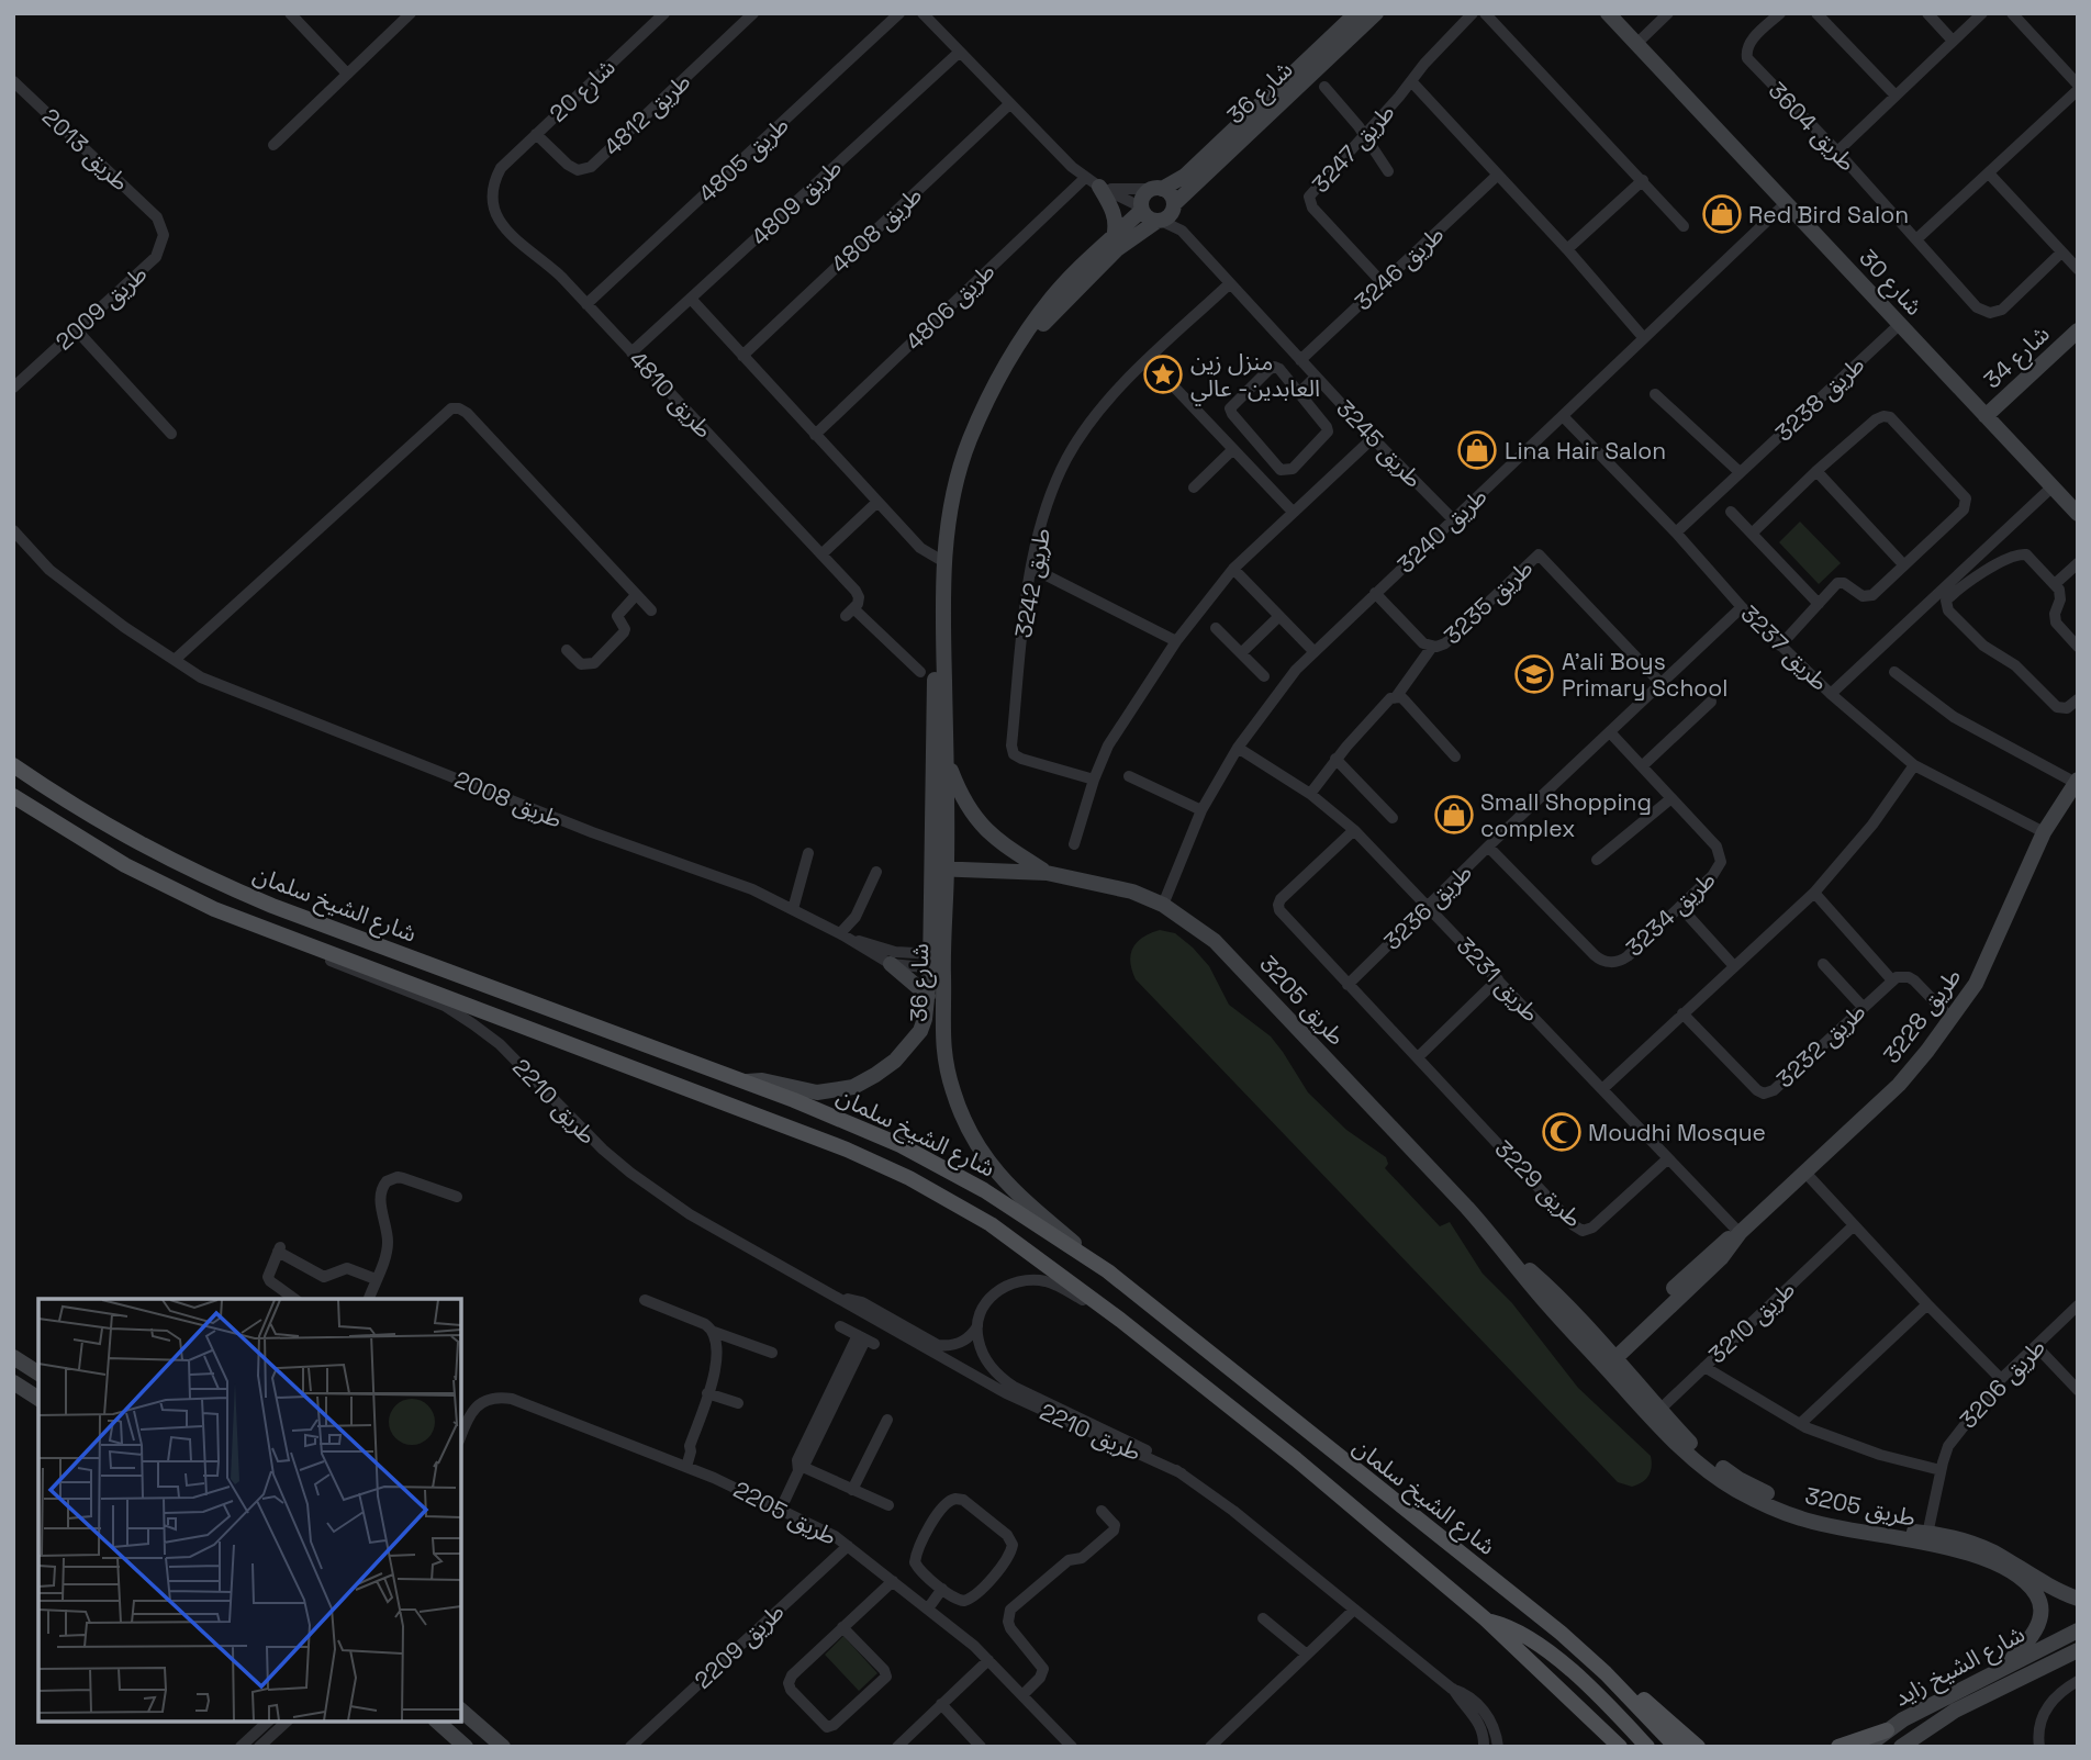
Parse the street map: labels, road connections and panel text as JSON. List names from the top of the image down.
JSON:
{
  "streets": {
    "main road": ["شارع الشيخ سلمان"],
    "street": [
      "شارع 20",
      "شارع 36",
      "طريق 4812",
      "طريق 3604",
      "طريق 3247",
      "طريق 2013",
      "طريق 4805",
      "طريق 4809",
      "طريق 4808",
      "طريق 3246",
      "شارع 30",
      "طريق 4806",
      "طريق 2009",
      "شارع 34",
      "طريق 4810",
      "طريق 3238",
      "طريق 3245",
      "طريق 3240",
      "طريق 3242",
      "طريق 3235",
      "طريق 3237",
      "طريق 2008",
      "طريق 3236",
      "طريق 3234",
      "طريق 3231",
      "طريق 3205",
      "طريق 3228",
      "طريق 3232",
      "طريق 2210",
      "طريق 3229",
      "طريق 3210",
      "طريق 3206",
      "طريق 2205",
      "طريق 2209",
      "شارع الشيخ زايد"
    ]
  },
  "crossings": [
    ["شارع 20", "طريق 4812"],
    ["شارع 20", "طريق 4810"],
    ["شارع 36", "طريق 3245"],
    ["شارع 36", "طريق 2008"],
    ["شارع 36", "شارع الشيخ سلمان"],
    ["شارع 36", "طريق 3205"],
    ["طريق 3247", "طريق 3246"],
    ["طريق 2013", "طريق 2009"],
    ["طريق 4805", "طريق 4810"],
    ["طريق 4809", "طريق 4810"],
    ["طريق 3246", "طريق 3245"],
    ["شارع 30", "شارع 34"],
    ["شارع 30", "طريق 3238"],
    ["شارع 30", "طريق 3240"],
    ["طريق 3238", "طريق 3237"],
    ["طريق 3245", "طريق 3240"],
    ["طريق 3245", "طريق 3242"],
    ["طريق 3240", "طريق 3235"],
    ["طريق 3240", "طريق 3237"],
    ["طريق 3240", "طريق 3231"],
    ["طريق 3240", "طريق 3205"],
    ["طريق 3235", "طريق 3236"],
    ["طريق 3237", "طريق 3236"],
    ["طريق 3237", "طريق 3228"],
    ["شارع الشيخ سلمان", "طريق 2210"],
    ["طريق 3236", "طريق 3234"],
    ["طريق 3236", "طريق 3231"],
    ["طريق 3236", "طريق 3229"],
    ["طريق 3231", "طريق 3228"],
    ["طريق 3231", "طريق 3229"],
    ["طريق 3205", "طريق 3228"],
    ["طريق 3205", "طريق 3210"],
    ["طريق 3205", "طريق 3206"],
    ["طريق 3205", "شارع الشيخ زايد"],
    ["طريق 2205", "طريق 2209"]
  ],
  "places": {
    "shop": ["Red Bird Salon", "Lina Hair Salon", "Small Shopping complex"],
    "place": ["منزل زين العابدين- عالي"],
    "school or university": ["A'ali Boys Primary School"],
    "mosque": ["Moudhi Mosque"]
  }
}
